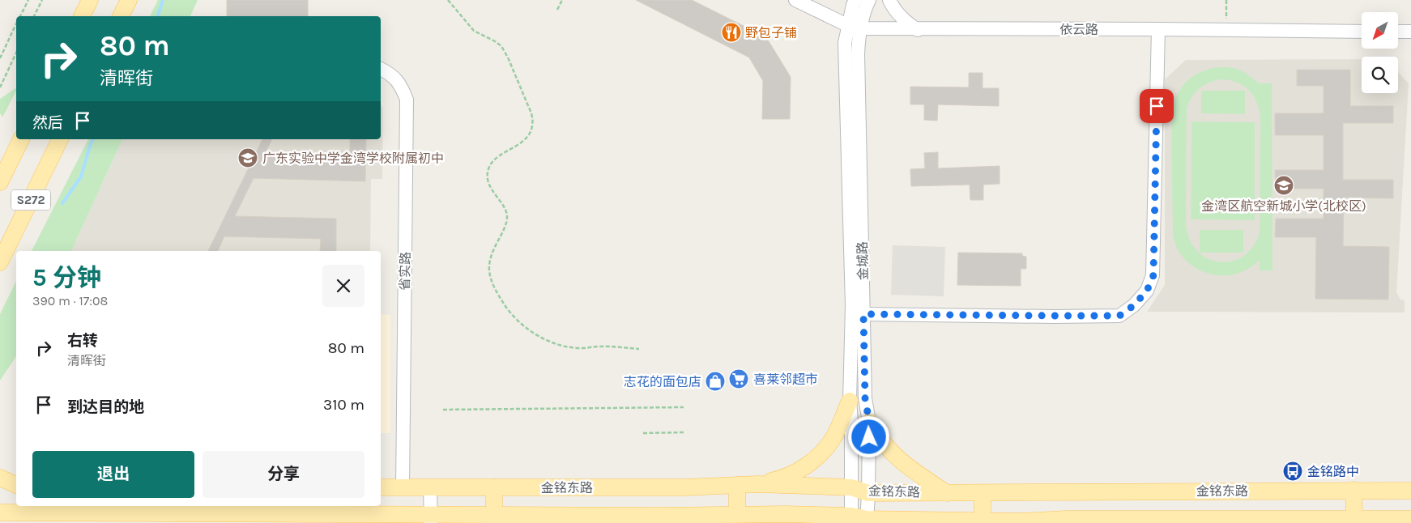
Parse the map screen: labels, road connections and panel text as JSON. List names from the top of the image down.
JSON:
{
  "streets": {
    "main road": ["S272", "金铭东路"],
    "street": ["依云路", "金城路", "省实路"]
  },
  "crossings": [
    ["依云路", "金城路"],
    ["金城路", "金铭东路"],
    ["省实路", "金铭东路"]
  ],
  "places": {
    "restaurant": ["野包子铺"],
    "school or university": ["广东实验中学金湾学校附属初中", "金湾区航空新城小学(北校区)"],
    "supermarket": ["喜莱邻超市"],
    "shop": ["志花的面包店"],
    "bus stop": ["金铭路中"]
  },
  "north": "bottom left",
  "page": {
    "turn": ["80 m", "清晖街"],
    "then": "然后",
    "heading": ["5 分钟", "390 m · 17:08"],
    "list": [
      {
        "name": "右转",
        "note": "清晖街",
        "value": "80 m"
      },
      {
        "name": "到达目的地",
        "value": "310 m"
      }
    ],
    "buttons": ["退出", "分享"]
  }
}
